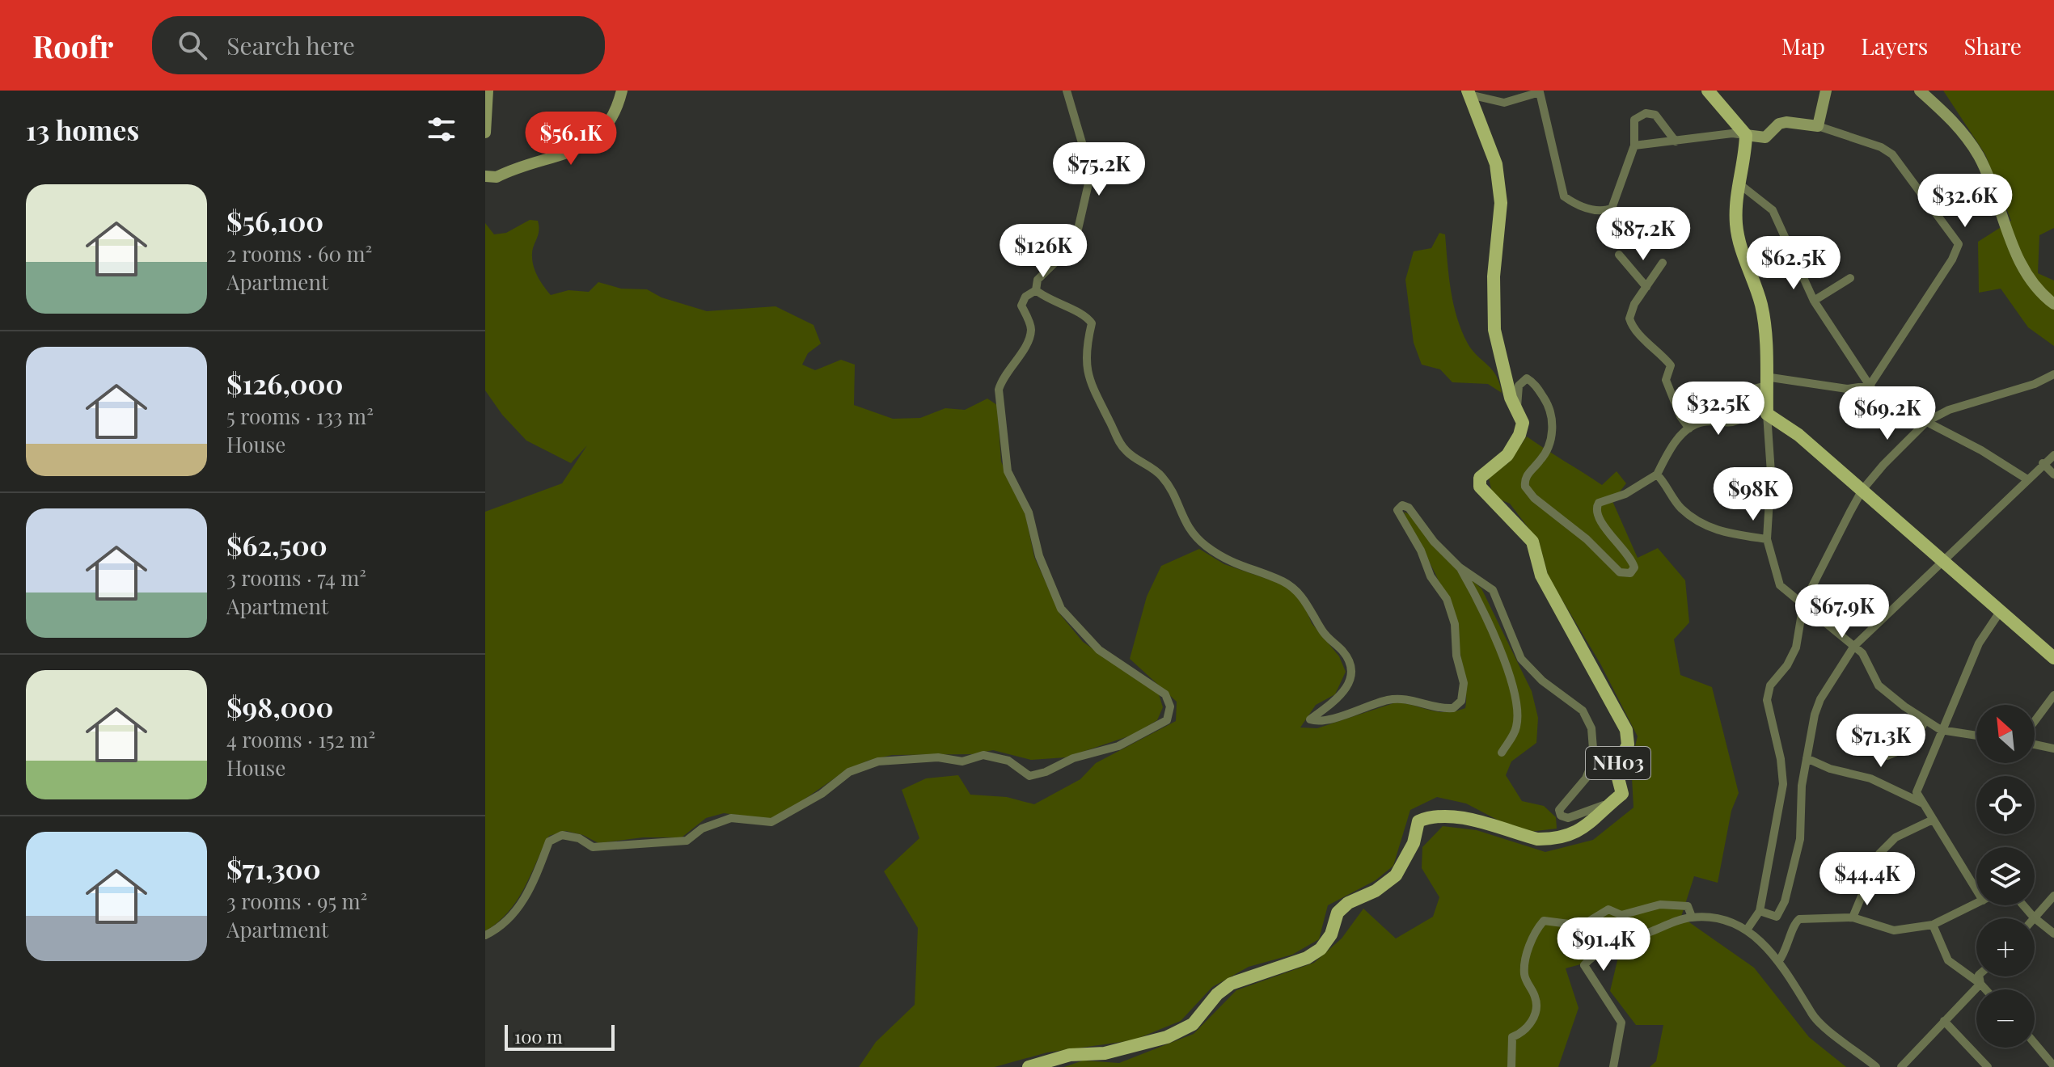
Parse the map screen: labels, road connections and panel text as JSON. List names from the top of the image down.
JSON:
{
  "streets": {
    "main road": ["NH03"]
  },
  "scale_bar": "100 m",
  "north": "top left",
  "page": {
    "header": "Roofr",
    "search": "Search here",
    "nav": ["Map", "Layers", "Share"],
    "heading": "13 homes",
    "price": [
      "$56.1K",
      "$75.2K",
      "$32.6K",
      "$87.2K",
      "$126K",
      "$62.5K",
      "$32.5K",
      "$69.2K",
      "$98K",
      "$67.9K",
      "$71.3K",
      "$44.4K",
      "$91.4K"
    ],
    "list": [
      {
        "name": "$56,100",
        "note": "2 rooms · 60 m² · Apartment"
      },
      {
        "name": "$126,000",
        "note": "5 rooms · 133 m² · House"
      },
      {
        "name": "$62,500",
        "note": "3 rooms · 74 m² · Apartment"
      },
      {
        "name": "$98,000",
        "note": "4 rooms · 152 m² · House"
      },
      {
        "name": "$71,300",
        "note": "3 rooms · 95 m² · Apartment"
      }
    ],
    "map_buttons": ["+", "−"],
    "scale": "100 m"
  }
}
